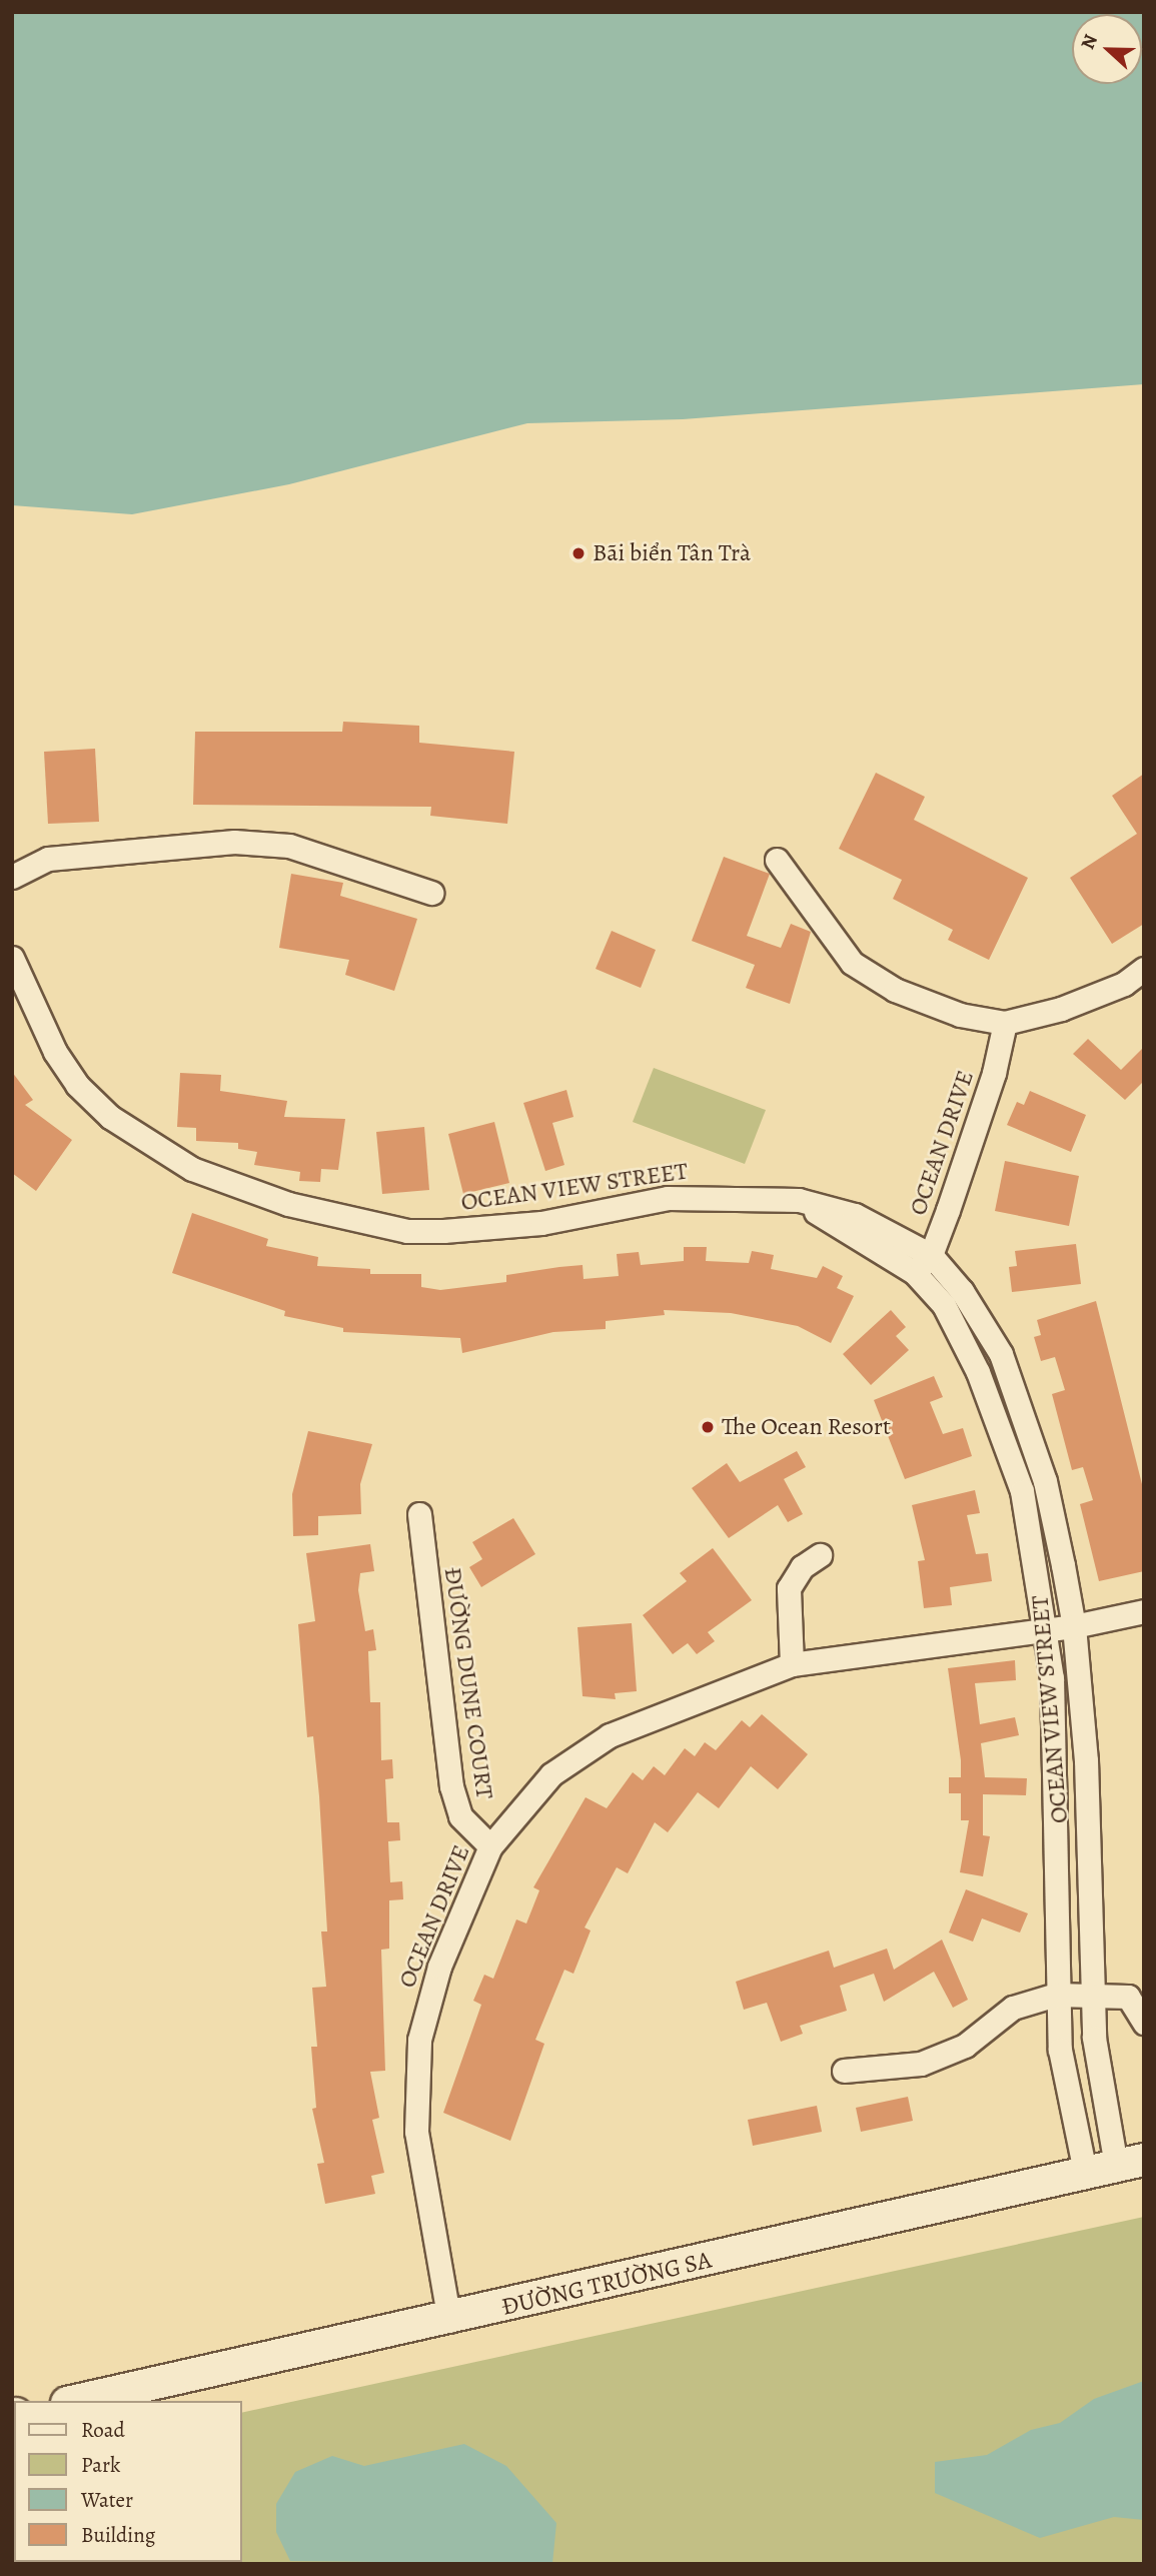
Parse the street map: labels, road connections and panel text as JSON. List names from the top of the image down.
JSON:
{
  "streets": {
    "main road": ["ĐƯỜNG TRƯỜNG SA"],
    "street": ["OCEAN DRIVE", "OCEAN VIEW STREET", "ĐƯỜNG DUNE COURT"]
  },
  "crossings": [
    ["OCEAN DRIVE", "OCEAN VIEW STREET"],
    ["OCEAN DRIVE", "ĐƯỜNG DUNE COURT"],
    ["OCEAN DRIVE", "ĐƯỜNG TRƯỜNG SA"],
    ["OCEAN VIEW STREET", "ĐƯỜNG TRƯỜNG SA"]
  ],
  "places": ["Bãi biển Tân Trà", "The Ocean Resort"],
  "legend": [
    "Road",
    "Park",
    "Water",
    "Building"
  ],
  "north": "left"
}
